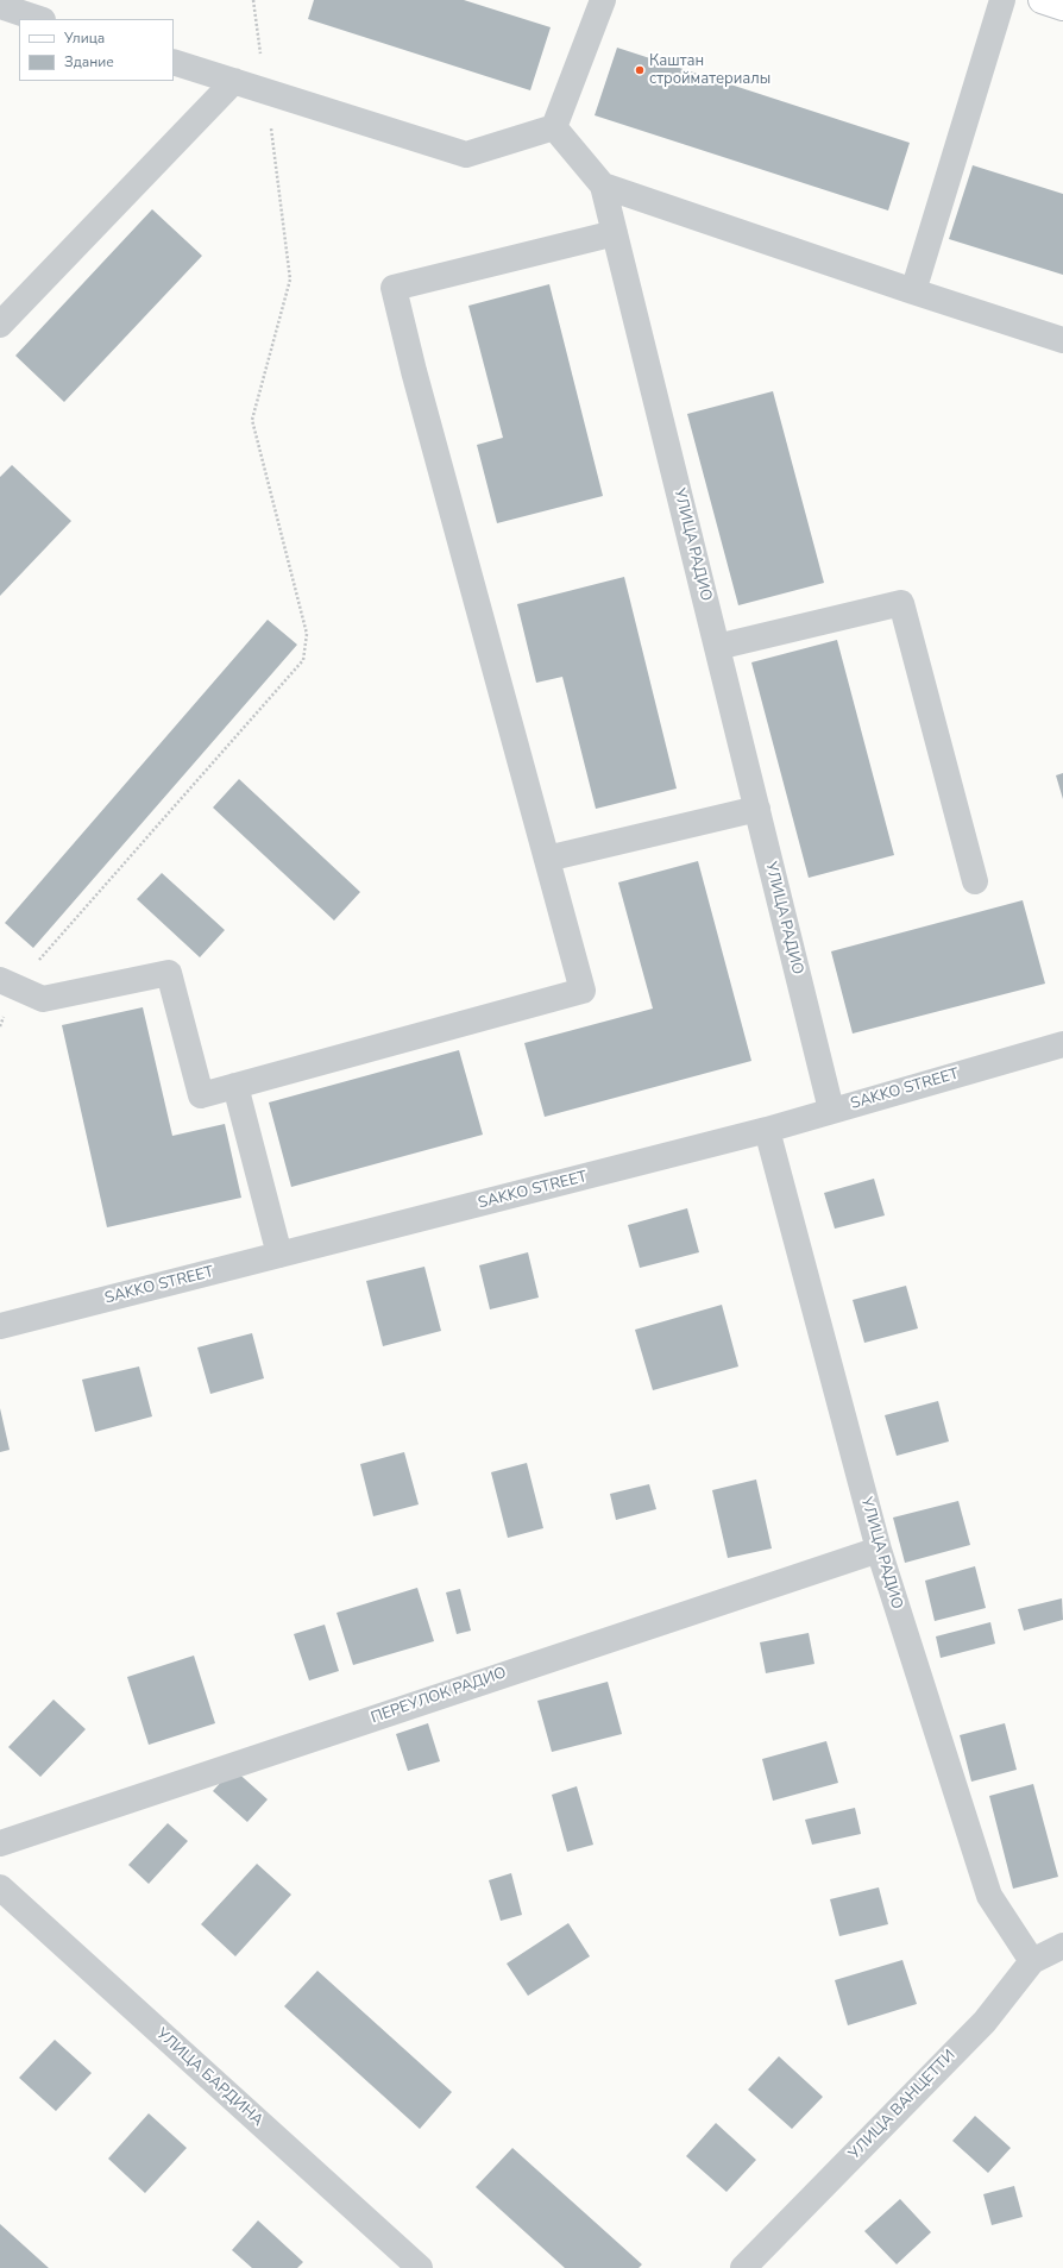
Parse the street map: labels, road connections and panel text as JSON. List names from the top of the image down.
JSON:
{
  "streets": {
    "street": [
      "УЛИЦА РАДИО",
      "SAKKO STREET",
      "ПЕРЕУЛОК РАДИО",
      "УЛИЦА БАРДИНА",
      "УЛИЦА ВАНЦЕТТИ"
    ]
  },
  "crossings": [
    ["УЛИЦА РАДИО", "SAKKO STREET"],
    ["УЛИЦА РАДИО", "ПЕРЕУЛОК РАДИО"],
    ["УЛИЦА РАДИО", "УЛИЦА ВАНЦЕТТИ"]
  ],
  "places": ["Каштан стройматериалы"],
  "legend": ["Улица", "Здание"]
}
